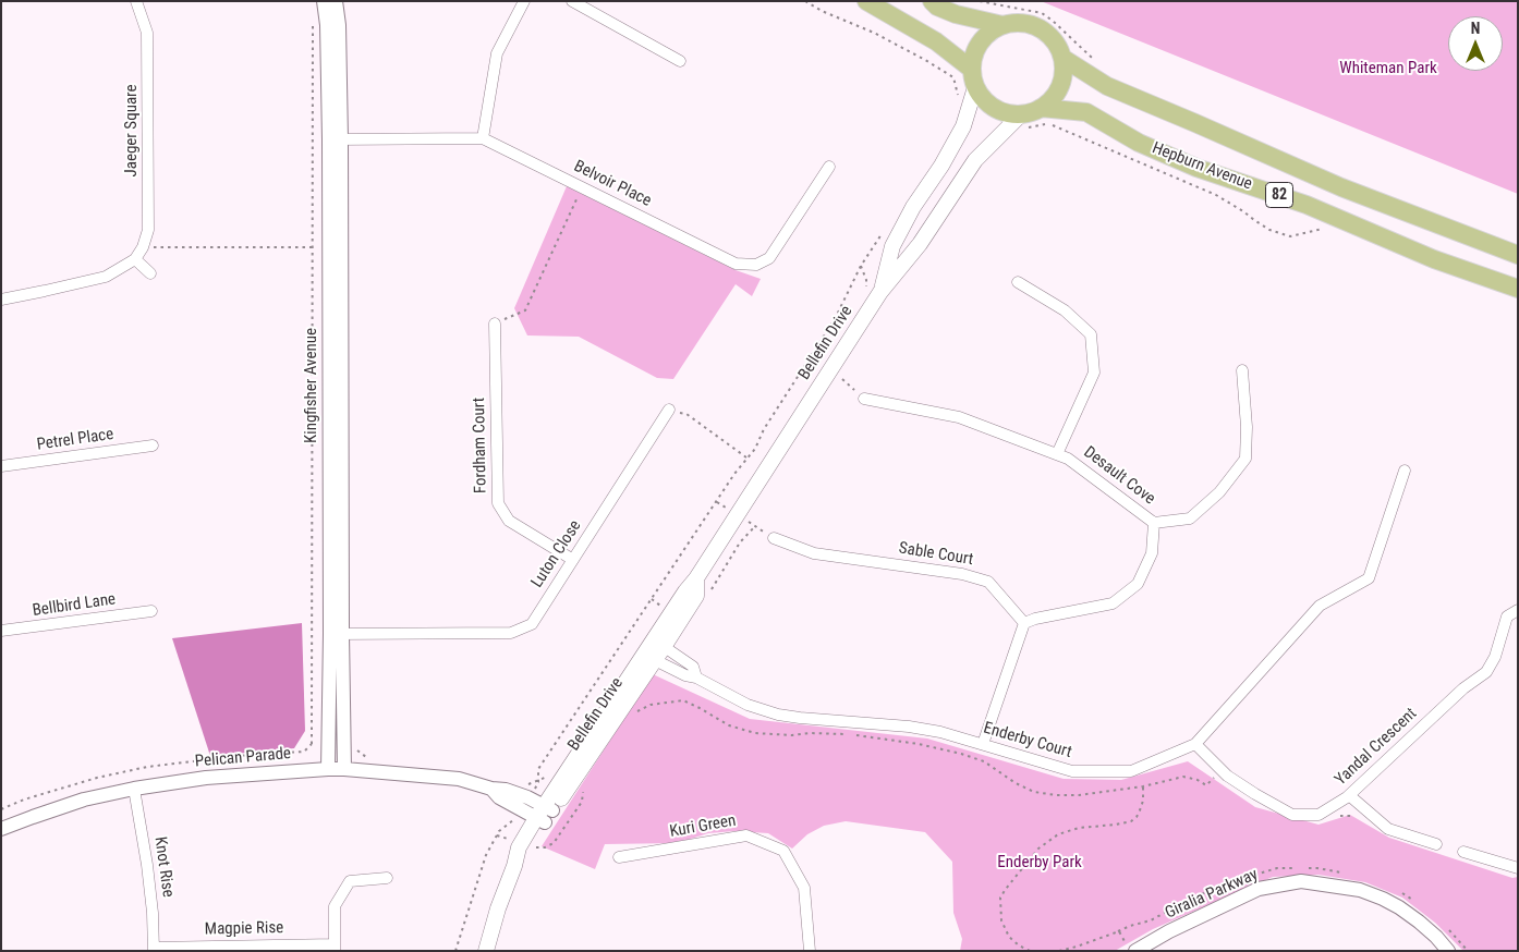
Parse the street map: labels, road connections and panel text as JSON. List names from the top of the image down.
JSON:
{
  "streets": {
    "main road": ["Hepburn Avenue", "82", "Bellefin Drive"],
    "street": [
      "Jaeger Square",
      "Belvoir Place",
      "Kingfisher Avenue",
      "Petrel Place",
      "Fordham Court",
      "Desault Cove",
      "Luton Close",
      "Sable Court",
      "Bellbird Lane",
      "Enderby Court",
      "Yandal Crescent",
      "Pelican Parade",
      "Kuri Green",
      "Knot Rise",
      "Giralia Parkway",
      "Magpie Rise"
    ]
  },
  "crossings": [
    ["Hepburn Avenue", "82"],
    ["Hepburn Avenue", "Bellefin Drive"],
    ["Belvoir Place", "Kingfisher Avenue"],
    ["82", "Bellefin Drive"],
    ["Bellefin Drive", "Enderby Court"],
    ["Bellefin Drive", "Pelican Parade"],
    ["Kingfisher Avenue", "Luton Close"],
    ["Kingfisher Avenue", "Pelican Parade"],
    ["Fordham Court", "Luton Close"],
    ["Desault Cove", "Sable Court"],
    ["Enderby Court", "Yandal Crescent"],
    ["Pelican Parade", "Knot Rise"],
    ["Knot Rise", "Magpie Rise"]
  ],
  "parks": ["Whiteman Park", "Enderby Park"],
  "north": "top"
}
